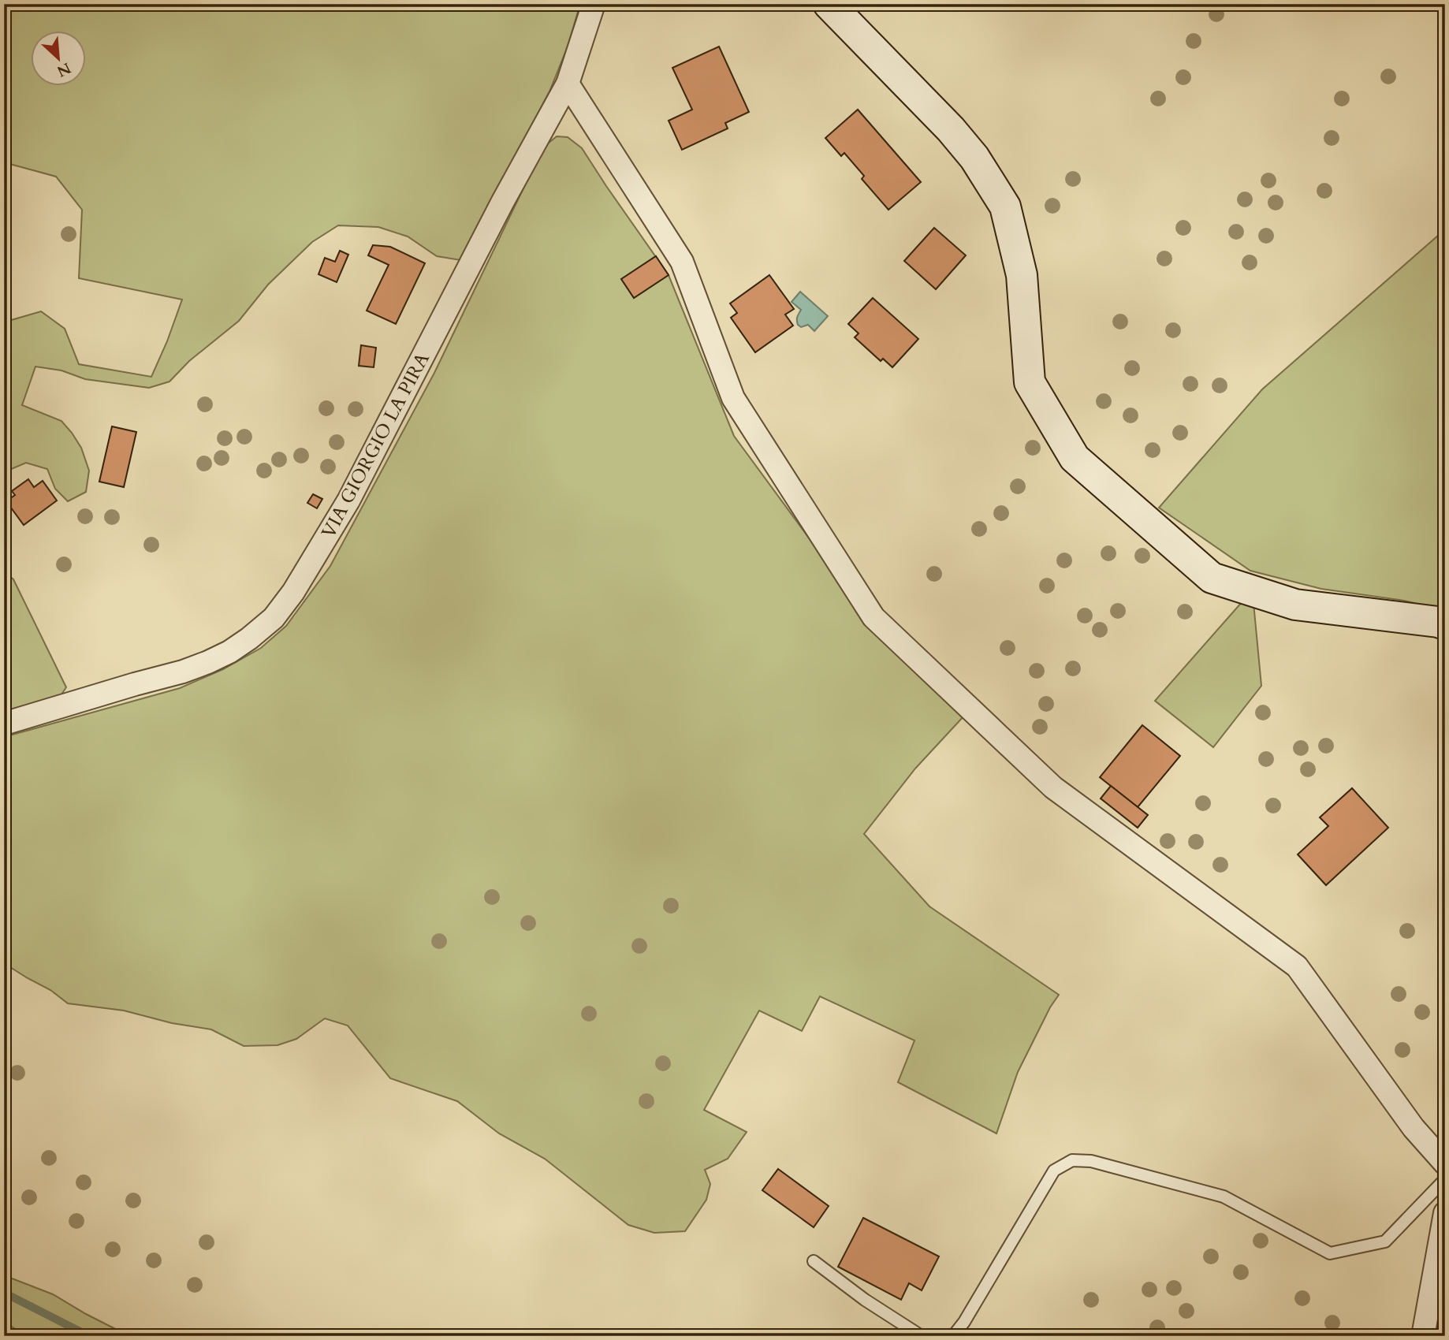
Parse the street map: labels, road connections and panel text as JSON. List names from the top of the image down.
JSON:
{
  "streets": {
    "street": ["VIA GIORGIO LA PIRA"]
  },
  "north": "bottom right"
}
